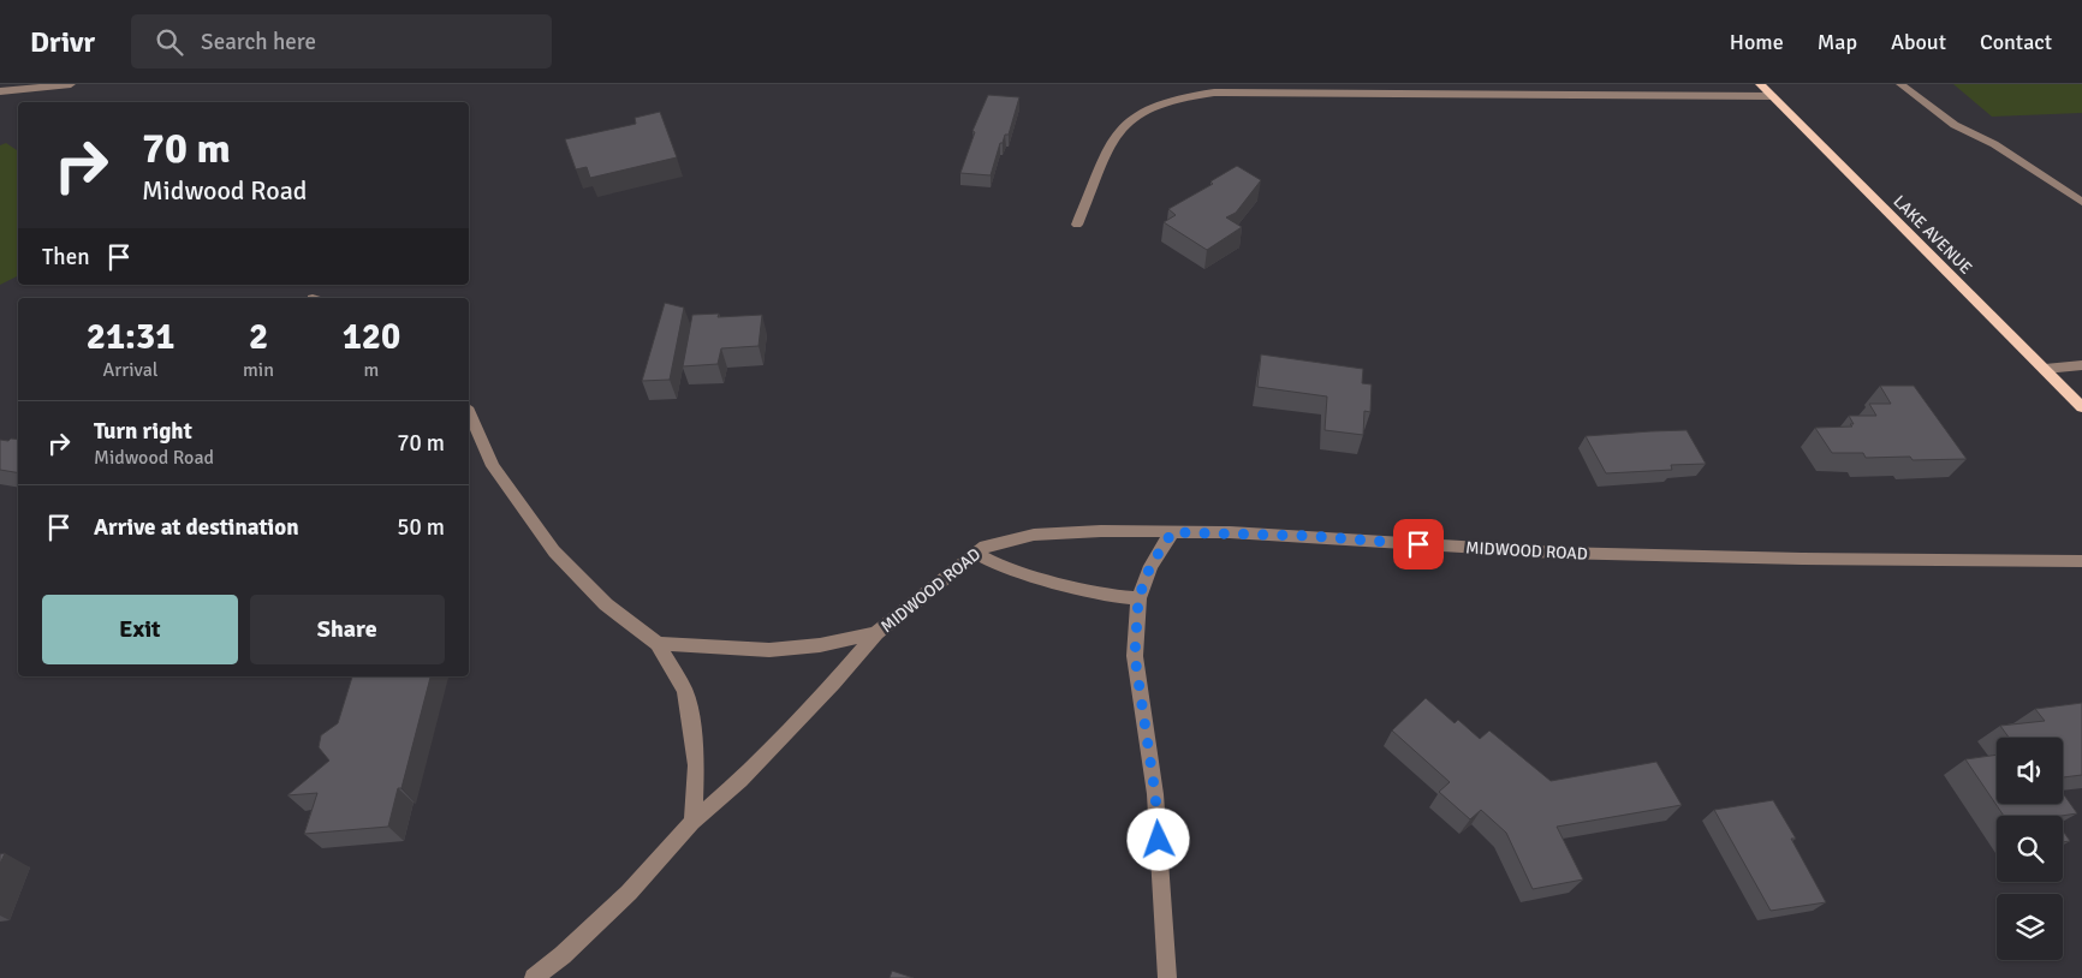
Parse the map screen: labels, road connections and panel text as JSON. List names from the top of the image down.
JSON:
{
  "streets": {
    "main road": ["LAKE AVENUE"],
    "street": ["MIDWOOD ROAD"]
  },
  "page": {
    "header": "Drivr",
    "search": "Search here",
    "nav": [
      "Home",
      "Map",
      "About",
      "Contact"
    ],
    "turn": ["70 m", "Midwood Road"],
    "then": "Then",
    "eta": [
      "21:31",
      "Arrival",
      "2",
      "min",
      "120",
      "m"
    ],
    "list": [
      {
        "name": "Turn right",
        "note": "Midwood Road",
        "value": "70 m"
      },
      {
        "name": "Arrive at destination",
        "value": "50 m"
      }
    ],
    "buttons": ["Exit", "Share"]
  }
}
